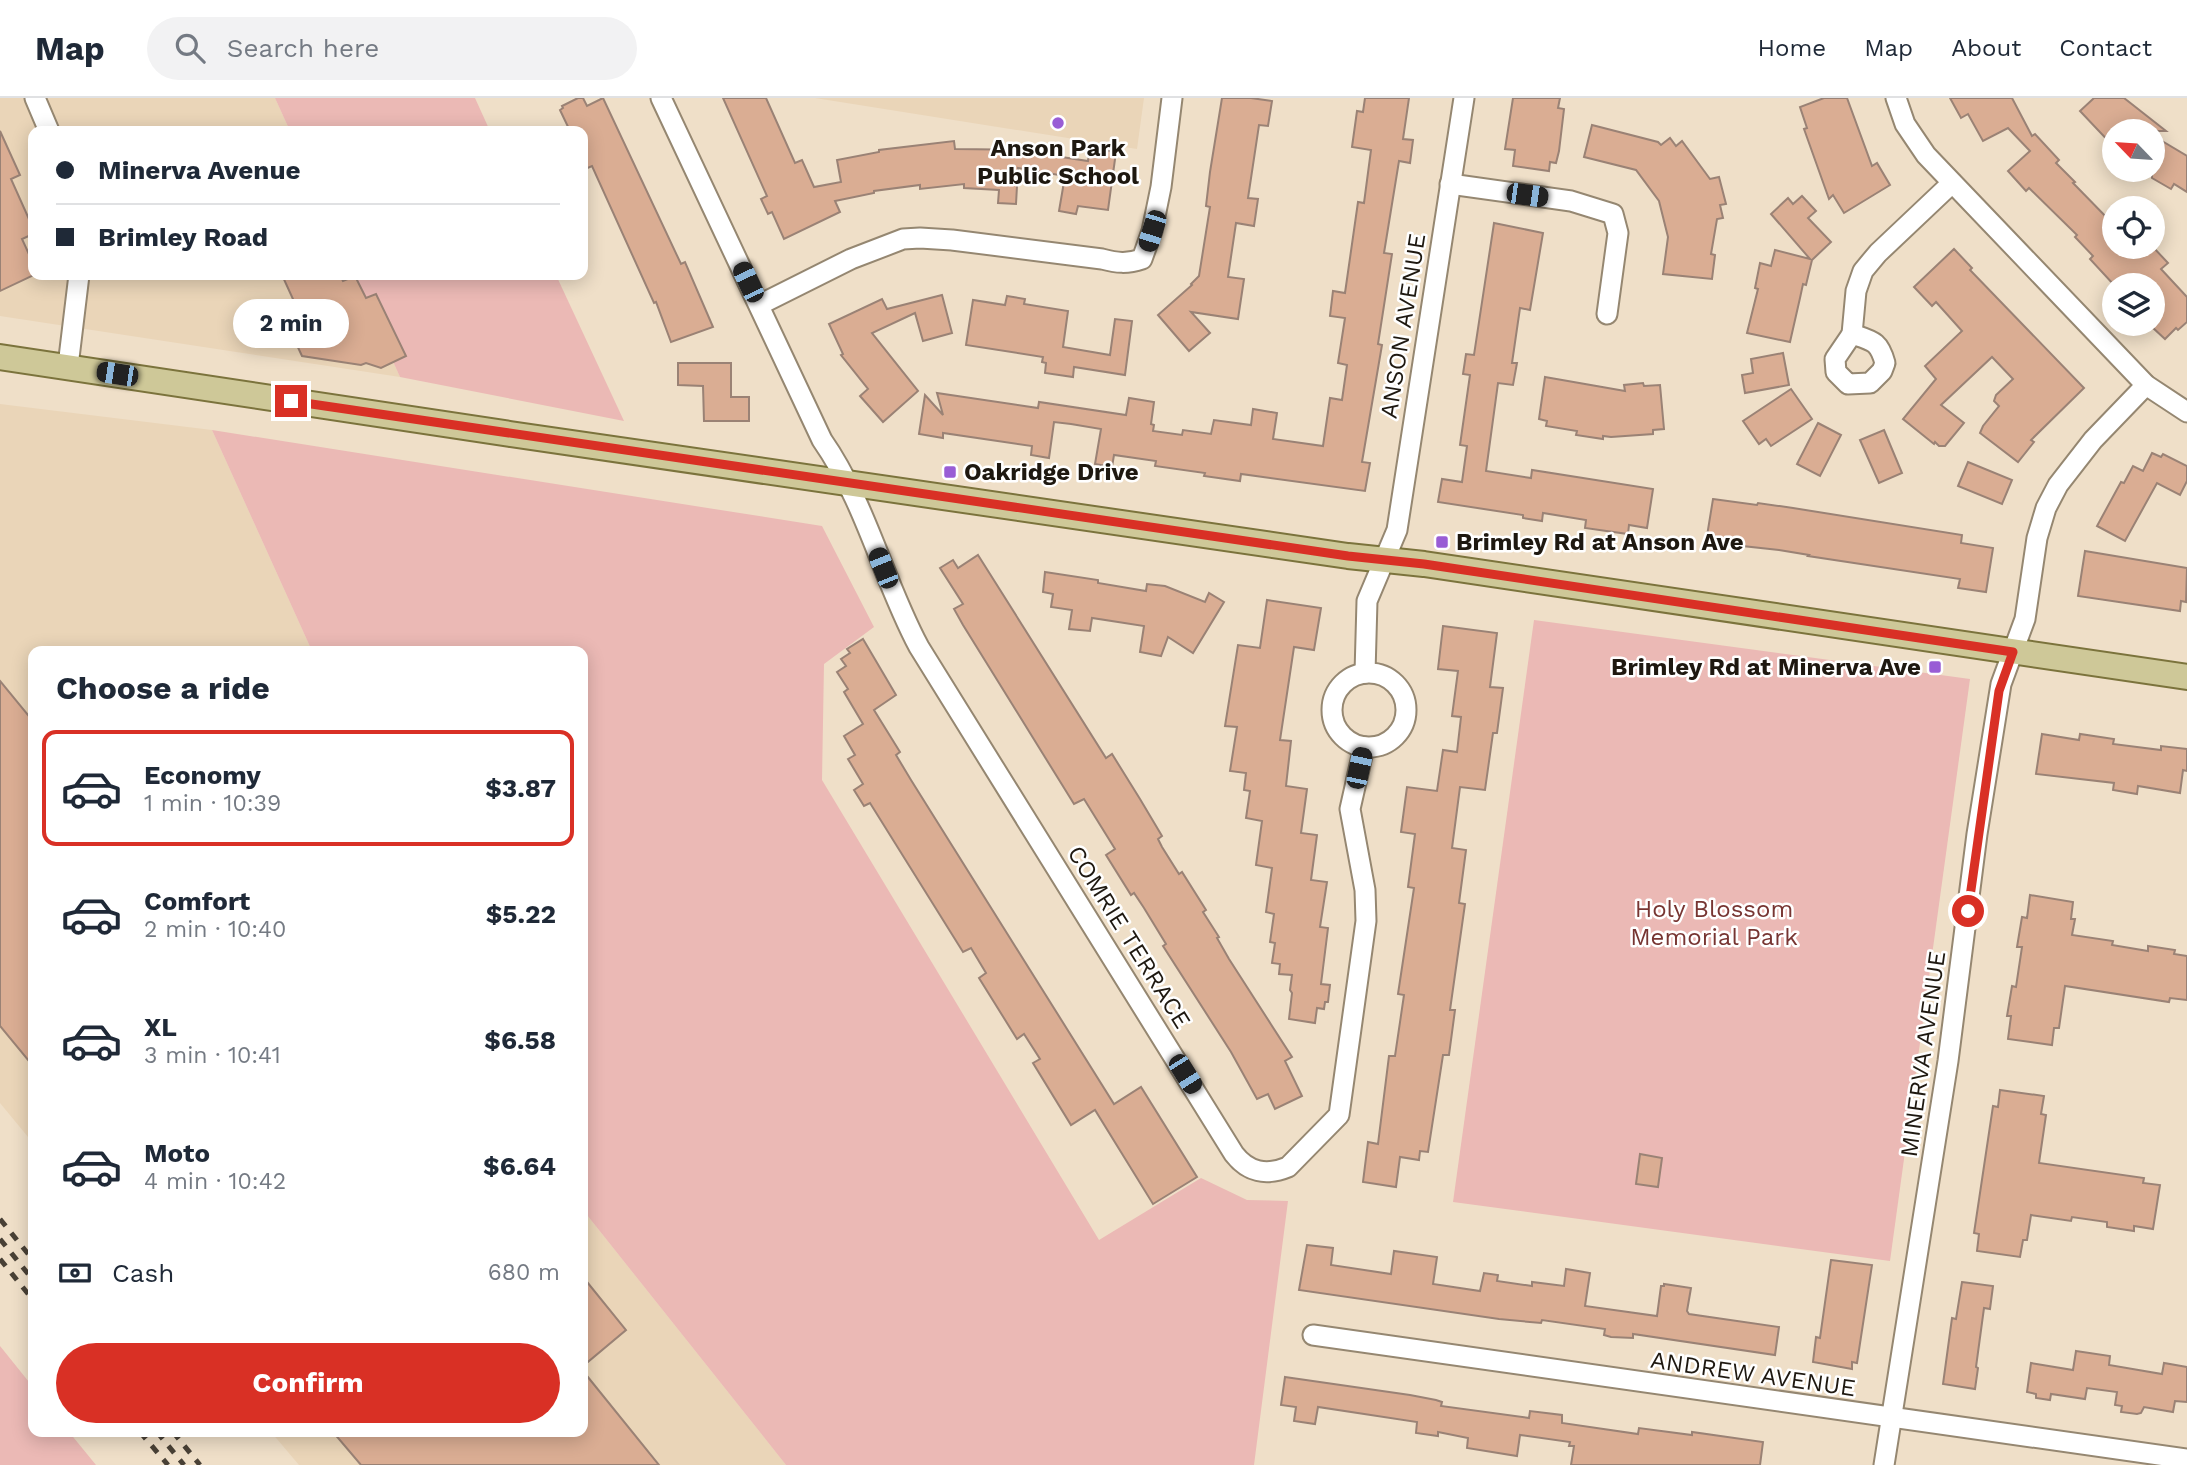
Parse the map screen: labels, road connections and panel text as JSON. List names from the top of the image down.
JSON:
{
  "streets": {
    "street": [
      "ANSON AVENUE",
      "COMRIE TERRACE",
      "MINERVA AVENUE",
      "ANDREW AVENUE"
    ]
  },
  "crossings": [
    ["MINERVA AVENUE", "ANDREW AVENUE"]
  ],
  "parks": ["Holy Blossom Memorial Park"],
  "places": {
    "other": ["Anson Park Public School"],
    "transit": ["Oakridge Drive", "Brimley Rd at Anson Ave", "Brimley Rd at Minerva Ave"]
  },
  "north": "top left",
  "page": {
    "header": "Map",
    "search": "Search here",
    "nav": [
      "Home",
      "Map",
      "About",
      "Contact"
    ],
    "banner": ["Minerva Avenue", "Brimley Road"],
    "bubble": "2 min",
    "heading": "Choose a ride",
    "list": [
      {
        "name": "Economy",
        "note": "1 min · 10:39",
        "value": "$3.87"
      },
      {
        "name": "Comfort",
        "note": "2 min · 10:40",
        "value": "$5.22"
      },
      {
        "name": "XL",
        "note": "3 min · 10:41",
        "value": "$6.58"
      },
      {
        "name": "Moto",
        "note": "4 min · 10:42",
        "value": "$6.64"
      }
    ],
    "pay": ["Cash", "680 m"],
    "buttons": "Confirm"
  }
}
